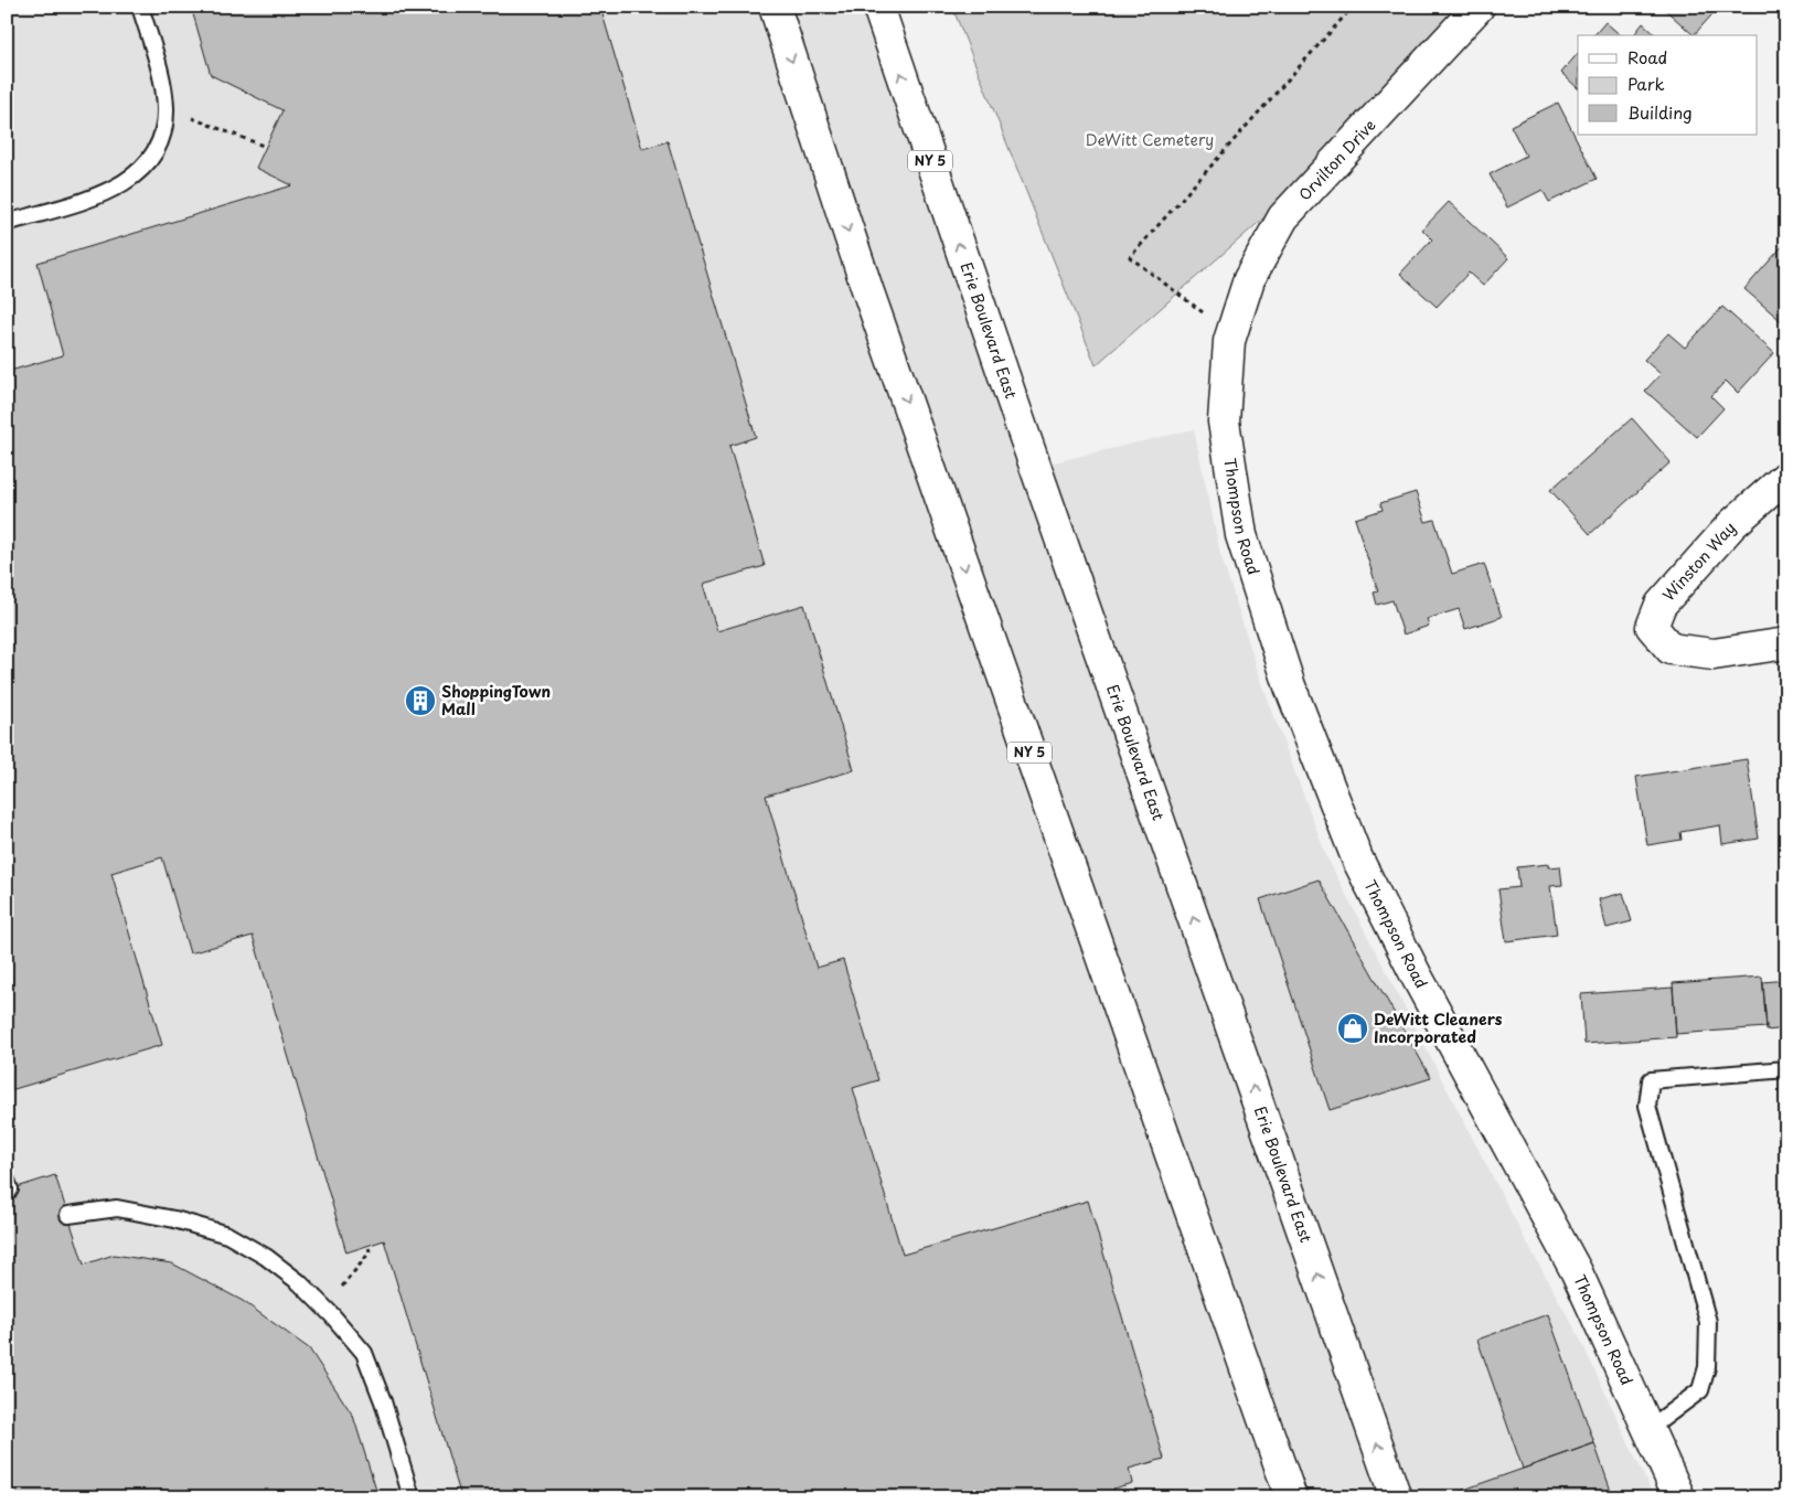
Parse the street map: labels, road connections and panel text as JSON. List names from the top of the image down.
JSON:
{
  "streets": {
    "main road": [
      "Orvilton Drive",
      "NY 5",
      "Erie Boulevard East",
      "Thompson Road",
      "Winston Way"
    ]
  },
  "crossings": [
    ["Orvilton Drive", "Thompson Road"]
  ],
  "parks": ["DeWitt Cemetery"],
  "places": {
    "building": ["ShoppingTown Mall"],
    "shop": ["DeWitt Cleaners Incorporated"]
  },
  "legend": ["Road", "Park", "Building"]
}
